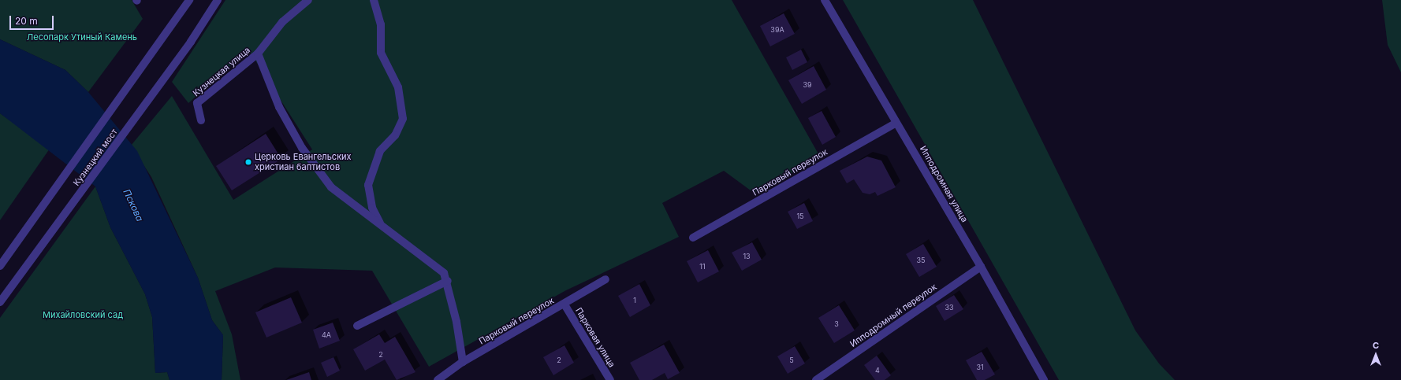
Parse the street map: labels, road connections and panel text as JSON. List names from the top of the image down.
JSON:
{
  "streets": {
    "street": [
      "Кузнецкая улица",
      "Кузнецкий мост",
      "Парковый переулок",
      "Ипподромная улица",
      "Ипподромный переулок",
      "Парковая улица"
    ]
  },
  "crossings": [
    ["Парковый переулок", "Ипподромная улица"],
    ["Парковый переулок", "Парковая улица"],
    ["Ипподромная улица", "Ипподромный переулок"]
  ],
  "water": ["Пскова"],
  "parks": ["Лесопарк Утиный Камень", "Михайловский сад"],
  "places": ["Церковь Евангельских христиан баптистов"],
  "house_numbers": [
    "39А",
    "39",
    "15",
    "13",
    "35",
    "11",
    "1",
    "33",
    "3",
    "4А",
    "2",
    "2",
    "5",
    "31",
    "4"
  ],
  "scale_bar": "20 m",
  "north": "top"
}
